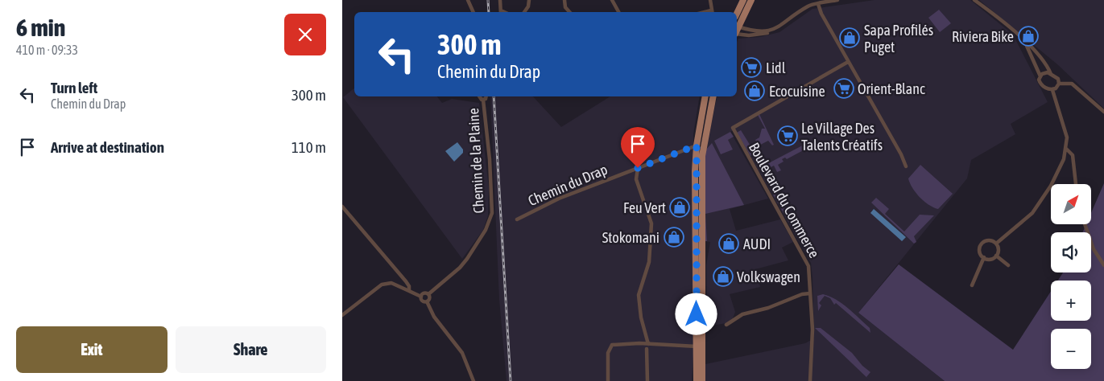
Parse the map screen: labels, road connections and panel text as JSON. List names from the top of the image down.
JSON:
{
  "streets": {
    "street": ["Chemin de la Plaine", "Chemin du Drap", "Boulevard du Commerce"]
  },
  "places": {
    "shop": [
      "Riviera Bike",
      "Sapa Profilés Puget",
      "Ecocuisine",
      "Feu Vert",
      "Stokomani",
      "AUDI",
      "Volkswagen"
    ],
    "supermarket": ["Lidl", "Orient-Blanc", "Le Village Des Talents Créatifs"]
  },
  "north": "top right",
  "page": {
    "heading": ["6 min", "410 m · 09:33"],
    "turn": ["300 m", "Chemin du Drap"],
    "list": [
      {
        "name": "Turn left",
        "note": "Chemin du Drap",
        "value": "300 m"
      },
      {
        "name": "Arrive at destination",
        "value": "110 m"
      }
    ],
    "map_buttons": ["+", "−"],
    "buttons": ["Exit", "Share"]
  }
}
